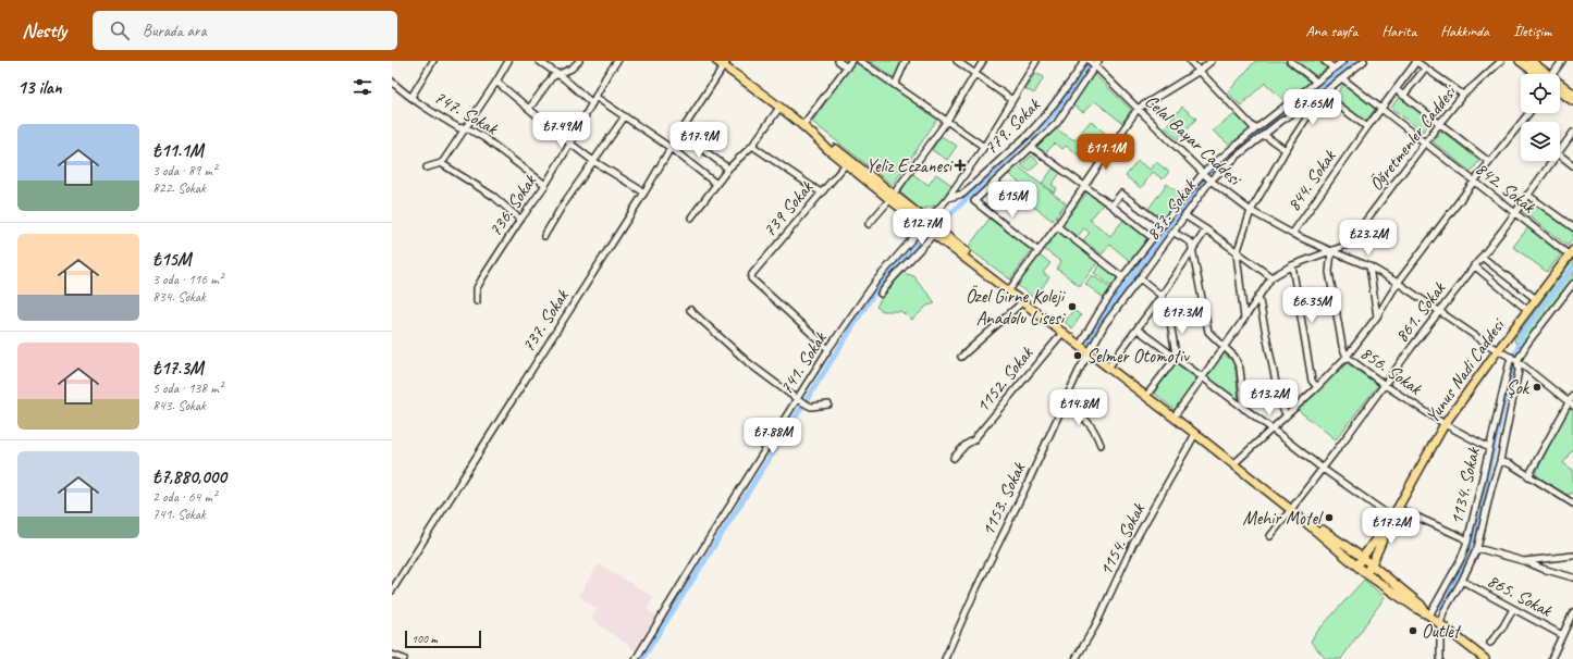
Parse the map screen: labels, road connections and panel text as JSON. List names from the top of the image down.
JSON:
{
  "streets": {
    "main road": ["Yunus Nadi Caddesi"],
    "street": [
      "747. Sokak",
      "779. Sokak",
      "Öğretmenler Caddesi",
      "Celal Bayar Caddesi",
      "844. Sokak",
      "842. Sokak",
      "736. Sokak",
      "739 Sokak",
      "837. Sokak",
      "861. Sokak",
      "737. Sokak",
      "741. Sokak",
      "856. Sokak",
      "1152. Sokak",
      "1134. Sokak",
      "1153. Sokak",
      "1154. Sokak",
      "865. Sokak"
    ]
  },
  "crossings": [
    ["747. Sokak", "736. Sokak"],
    ["Öğretmenler Caddesi", "Celal Bayar Caddesi"],
    ["Öğretmenler Caddesi", "842. Sokak"],
    ["Öğretmenler Caddesi", "856. Sokak"],
    ["Celal Bayar Caddesi", "844. Sokak"],
    ["Celal Bayar Caddesi", "837. Sokak"],
    ["Celal Bayar Caddesi", "861. Sokak"],
    ["Celal Bayar Caddesi", "856. Sokak"],
    ["Celal Bayar Caddesi", "Yunus Nadi Caddesi"],
    ["Celal Bayar Caddesi", "1134. Sokak"],
    ["844. Sokak", "842. Sokak"],
    ["842. Sokak", "837. Sokak"],
    ["842. Sokak", "861. Sokak"],
    ["842. Sokak", "Yunus Nadi Caddesi"],
    ["739 Sokak", "741. Sokak"],
    ["837. Sokak", "1153. Sokak"],
    ["861. Sokak", "856. Sokak"],
    ["856. Sokak", "Yunus Nadi Caddesi"],
    ["856. Sokak", "1134. Sokak"]
  ],
  "places": {
    "health": ["Yeliz Eczanesi"],
    "other": [
      "Özel Girne Koleji Anadolu Lisesi",
      "Selmer Otomotiv",
      "Şok",
      "Mehir Motel",
      "Outlet"
    ]
  },
  "scale_bar": "100 m",
  "page": {
    "header": "Nestly",
    "search": "Burada ara",
    "nav": [
      "Ana sayfa",
      "Harita",
      "Hakkında",
      "İletişim"
    ],
    "heading": "13 ilan",
    "price": [
      "₺7.65M",
      "₺7.49M",
      "₺17.9M",
      "₺11.1M",
      "₺15M",
      "₺12.7M",
      "₺23.2M",
      "₺6.35M",
      "₺17.3M",
      "₺13.2M",
      "₺14.8M",
      "₺7.88M",
      "₺17.2M"
    ],
    "list": [
      {
        "name": "₺11.1M",
        "note": "3 oda · 89 m² · 822. Sokak"
      },
      {
        "name": "₺15M",
        "note": "3 oda · 116 m² · 834. Sokak"
      },
      {
        "name": "₺17.3M",
        "note": "5 oda · 138 m² · 843. Sokak"
      },
      {
        "name": "₺7,880,000",
        "note": "2 oda · 64 m² · 741. Sokak"
      }
    ],
    "scale": "100 m"
  }
}
